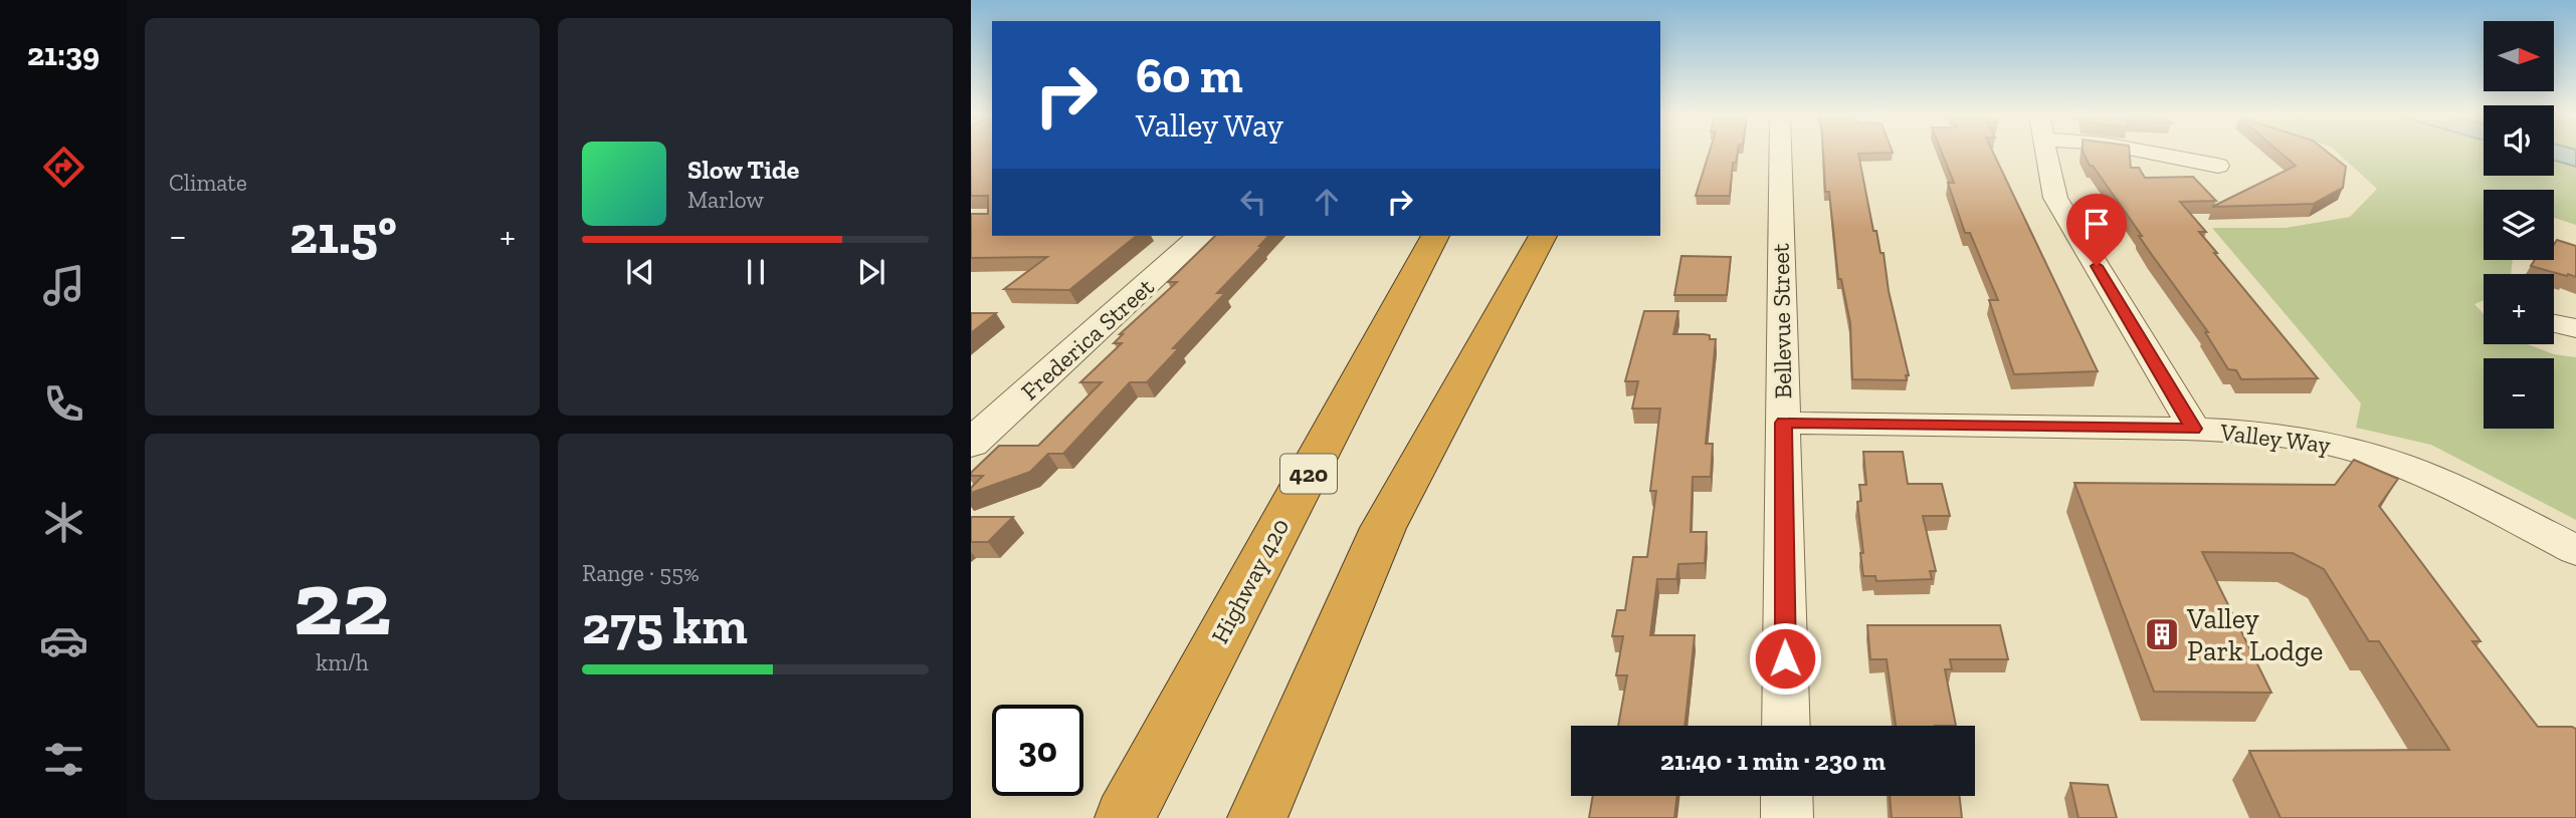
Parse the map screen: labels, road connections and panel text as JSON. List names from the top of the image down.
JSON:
{
  "streets": {
    "highway": ["420", "Highway 420"],
    "street": ["Bellevue Street", "Frederica Street", "Valley Way"]
  },
  "crossings": [
    ["Bellevue Street", "Valley Way"]
  ],
  "places": {
    "building": ["Valley Park Lodge"]
  },
  "north": "right",
  "page": {
    "tabs": "21:39",
    "tile": [
      "Climate",
      ["22", "km/h"],
      ["Range · 55%", "275 km"]
    ],
    "map_buttons": ["+", "−"],
    "turn": ["60 m", "Valley Way"],
    "song": ["Slow Tide", "Marlow"],
    "heat": ["−", "21.5°", "+"],
    "limit": "30",
    "trip": "21:40 · 1 min · 230 m"
  }
}
